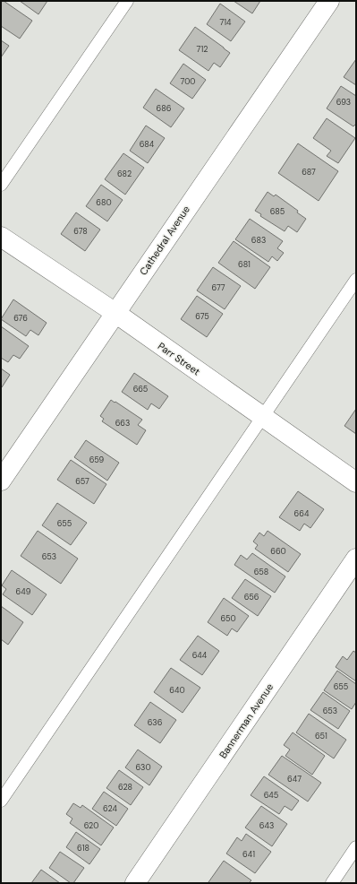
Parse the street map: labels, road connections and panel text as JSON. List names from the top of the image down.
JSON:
{
  "streets": {
    "street": ["Cathedral Avenue", "Parr Street", "Bannerman Avenue"]
  },
  "crossings": [
    ["Cathedral Avenue", "Parr Street"]
  ],
  "house_numbers": [
    "714",
    "712",
    "700",
    "693",
    "686",
    "684",
    "687",
    "682",
    "680",
    "685",
    "678",
    "683",
    "681",
    "677",
    "675",
    "676",
    "665",
    "663",
    "659",
    "657",
    "664",
    "655",
    "660",
    "653",
    "658",
    "649",
    "656",
    "650",
    "644",
    "655",
    "640",
    "653",
    "636",
    "651",
    "630",
    "647",
    "628",
    "645",
    "624",
    "620",
    "643",
    "618",
    "641"
  ]
}
